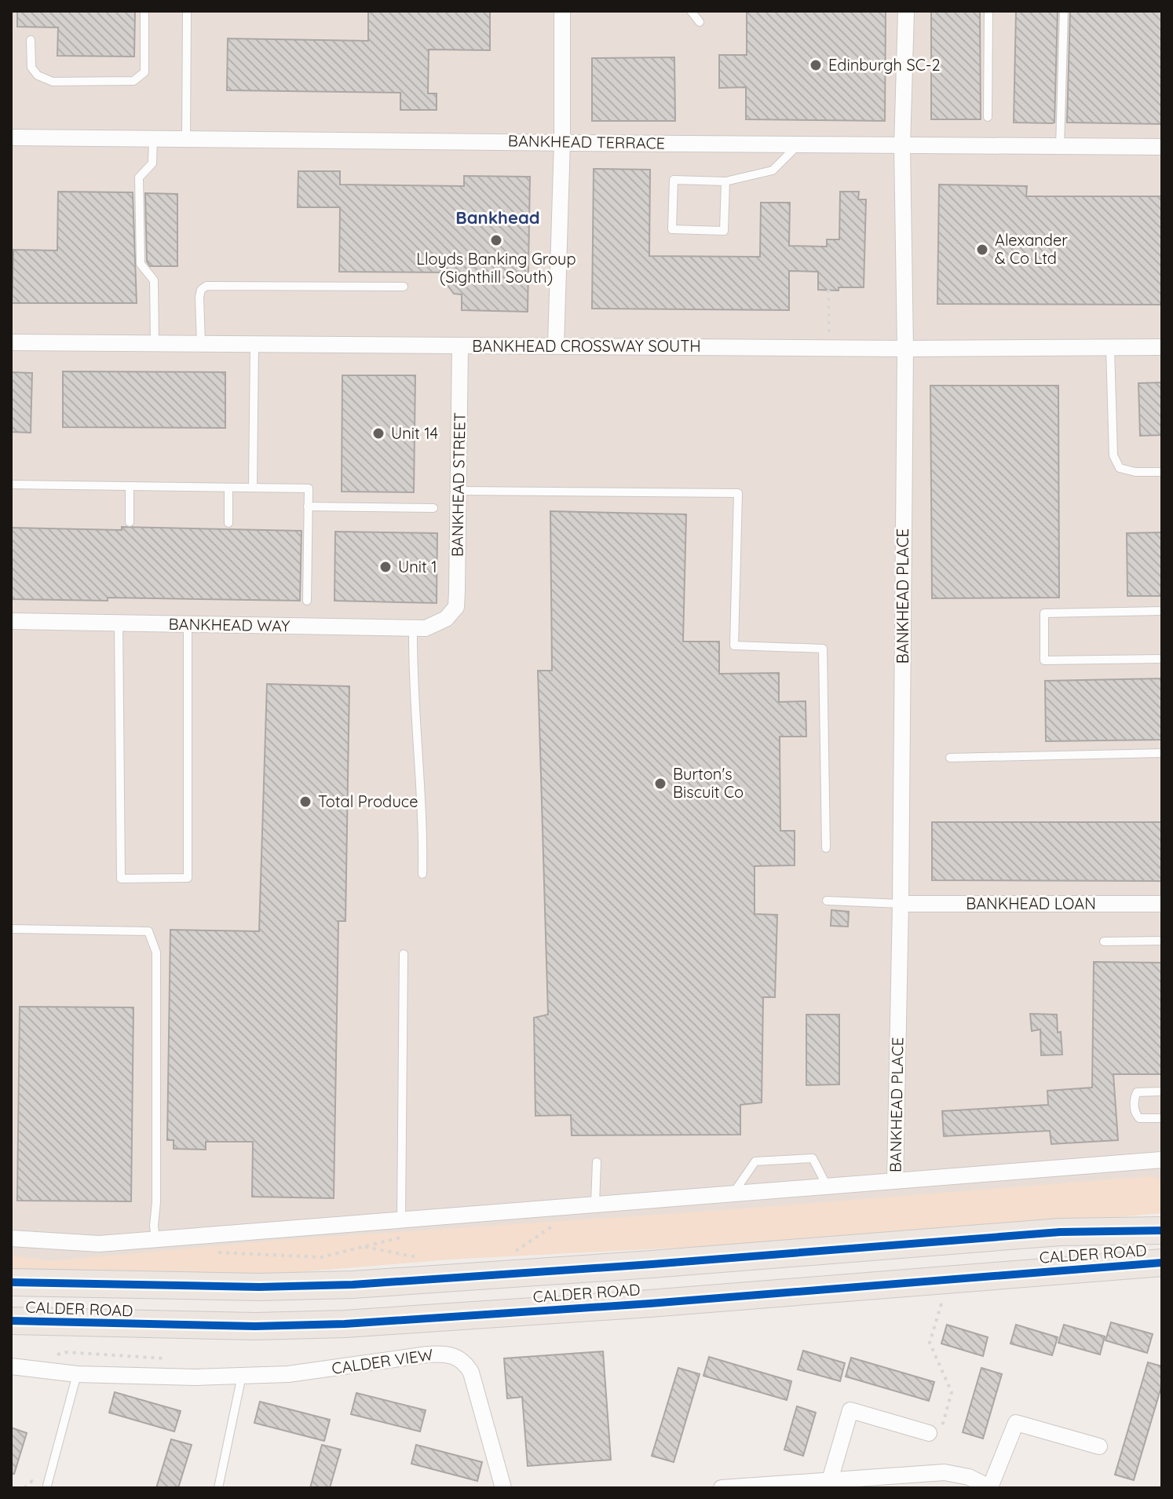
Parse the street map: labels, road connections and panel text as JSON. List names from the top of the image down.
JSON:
{
  "streets": {
    "main road": ["CALDER ROAD"],
    "street": [
      "BANKHEAD TERRACE",
      "BANKHEAD CROSSWAY SOUTH",
      "BANKHEAD STREET",
      "BANKHEAD PLACE",
      "BANKHEAD WAY",
      "BANKHEAD LOAN",
      "CALDER VIEW"
    ]
  },
  "crossings": [
    ["BANKHEAD TERRACE", "BANKHEAD PLACE"],
    ["BANKHEAD CROSSWAY SOUTH", "BANKHEAD STREET"],
    ["BANKHEAD CROSSWAY SOUTH", "BANKHEAD PLACE"],
    ["BANKHEAD STREET", "BANKHEAD WAY"],
    ["BANKHEAD PLACE", "BANKHEAD LOAN"]
  ],
  "districts": ["Bankhead"],
  "places": [
    "Edinburgh SC-2",
    "Lloyds Banking Group (Sighthill South)",
    "Alexander & Co Ltd",
    "Unit 14",
    "Unit 1",
    "Burton's Biscuit Co",
    "Total Produce"
  ]
}
